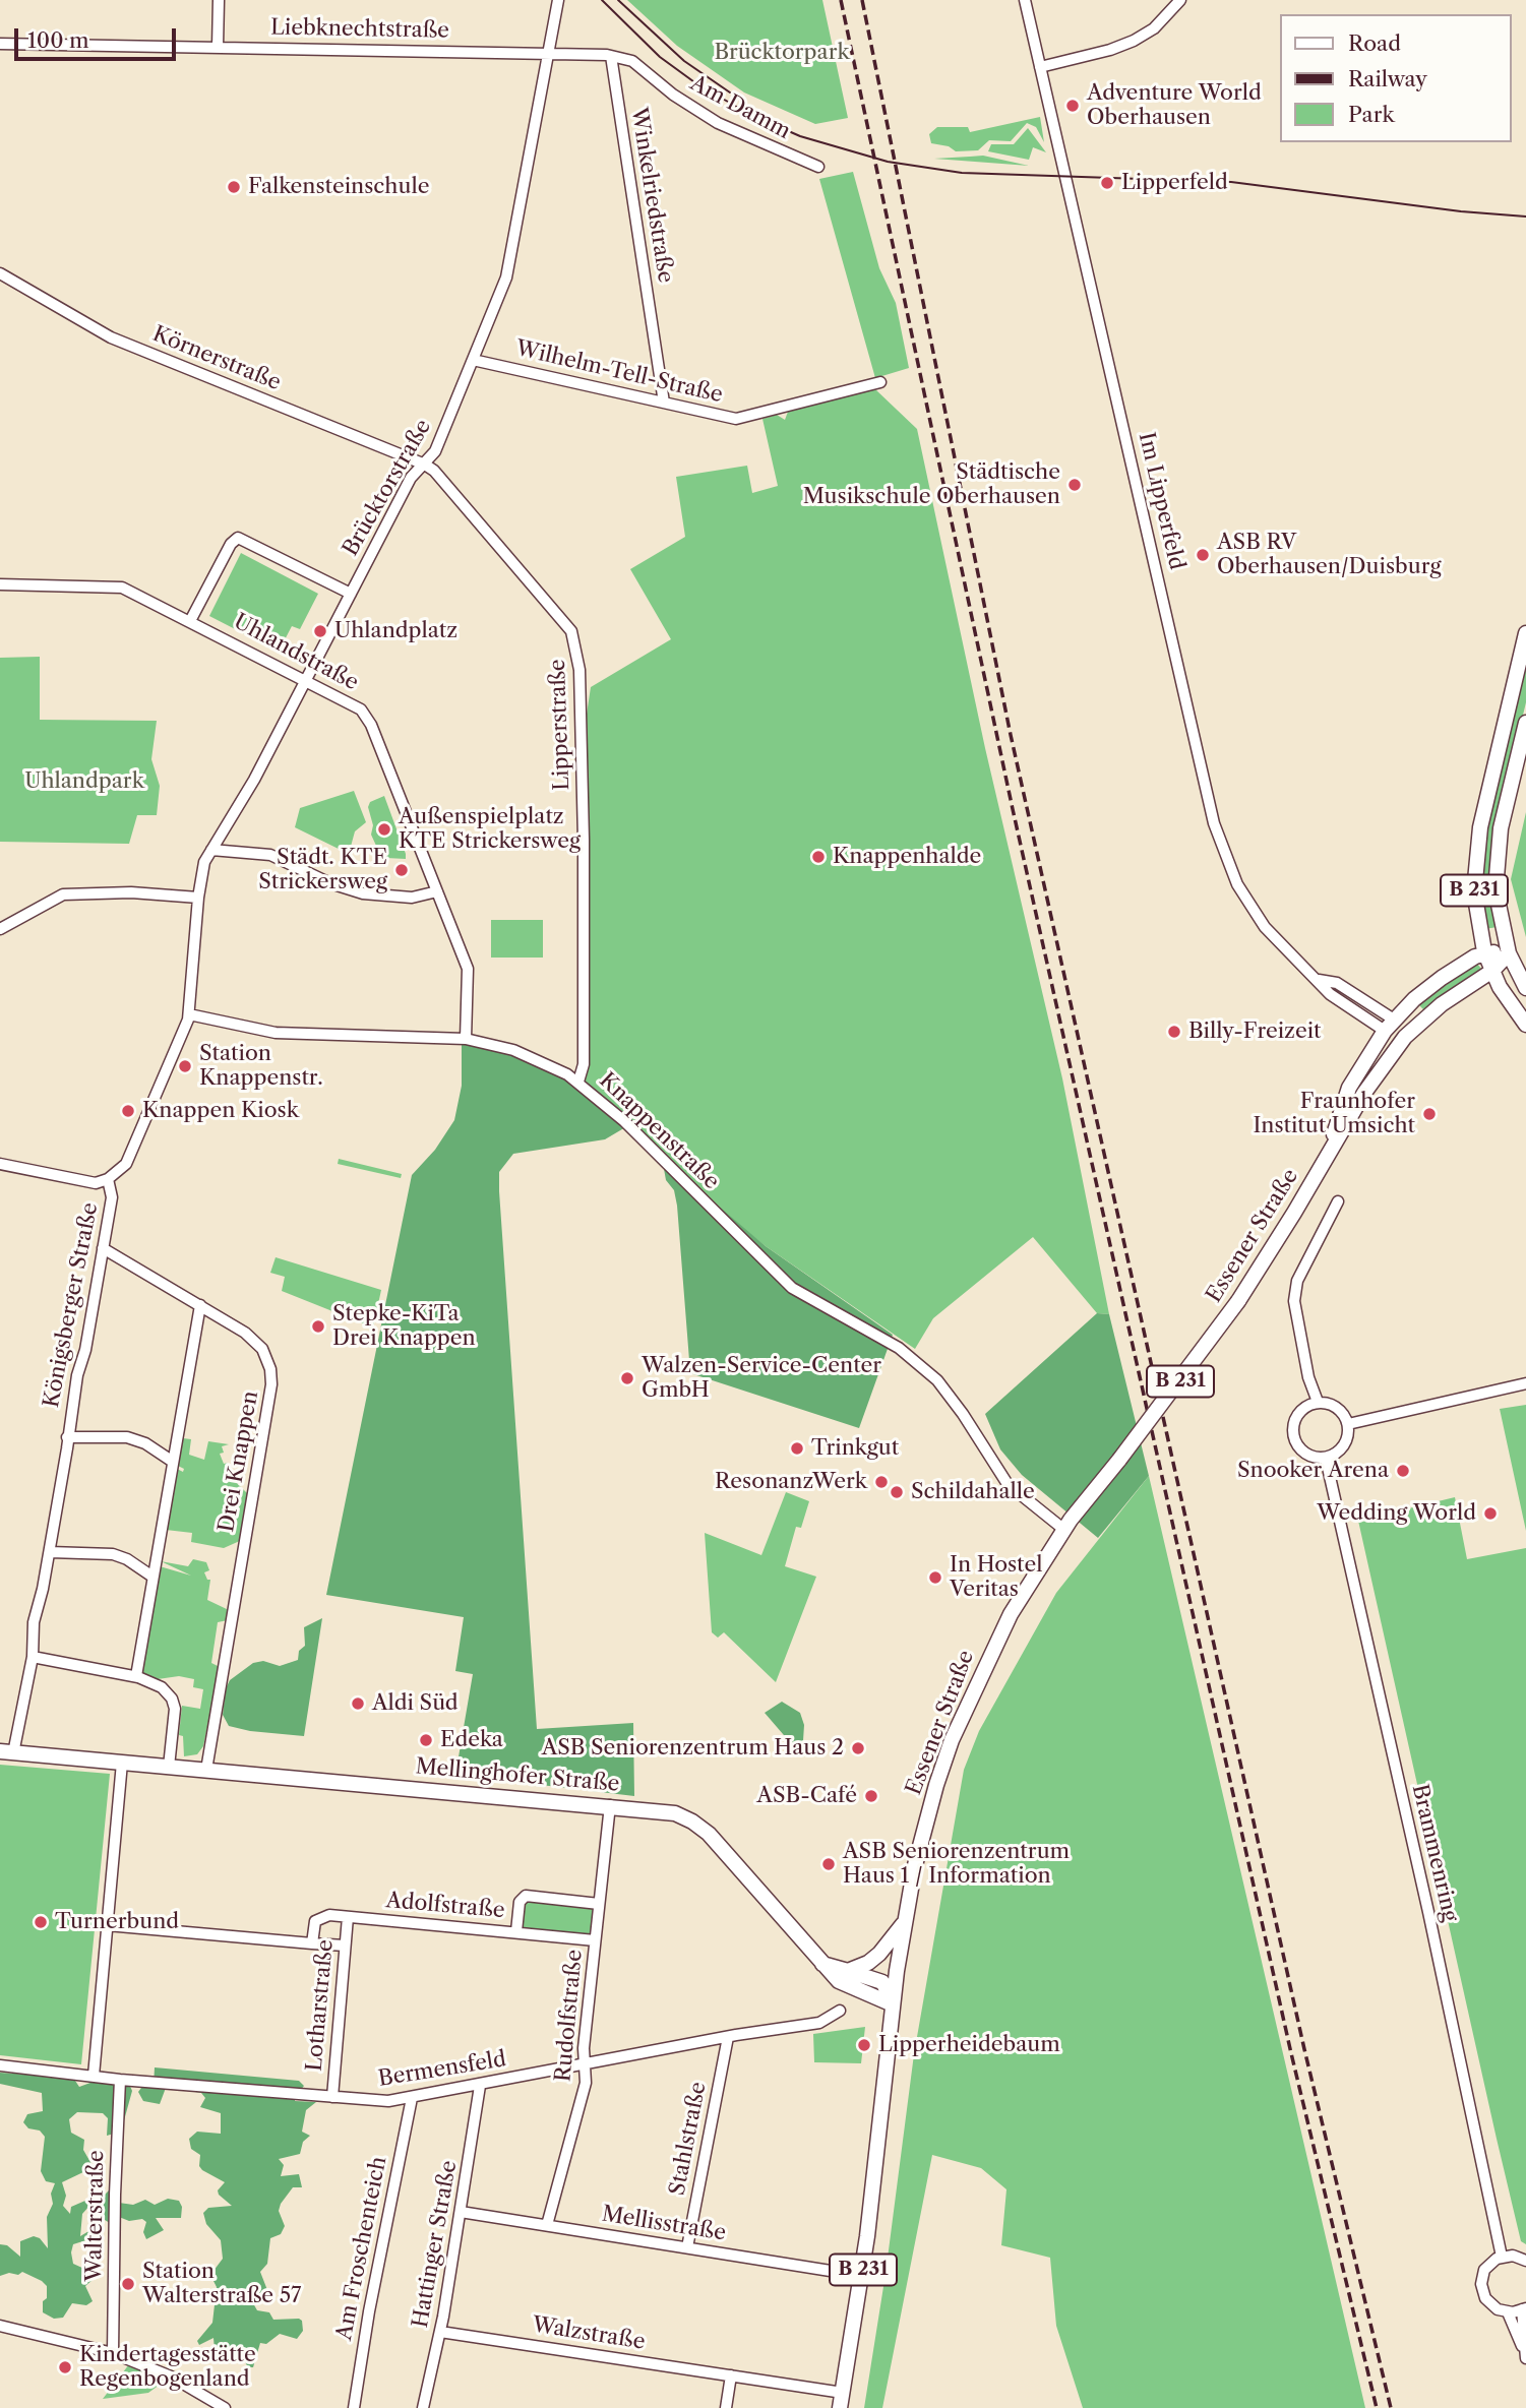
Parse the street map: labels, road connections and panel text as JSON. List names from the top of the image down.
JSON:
{
  "streets": {
    "main road": ["B 231", "Essener Straße", "Mellinghofer Straße"],
    "street": [
      "Liebknechtstraße",
      "Am Damm",
      "Winkelriedstraße",
      "Körnerstraße",
      "Wilhelm-Tell-Straße",
      "Brücktorstraße",
      "Im Lipperfeld",
      "Uhlandstraße",
      "Lipperstraße",
      "Knappenstraße",
      "Königsberger Straße",
      "Drei Knappen",
      "Brammenring",
      "Adolfstraße",
      "Lotharstraße",
      "Rudolfstraße",
      "Bermensfeld",
      "Stahlstraße",
      "Walterstraße",
      "Mellisstraße",
      "Hattinger Straße",
      "Am Froschenteich",
      "Walzstraße"
    ]
  },
  "crossings": [
    ["Liebknechtstraße", "Brücktorstraße"],
    ["Am Damm", "Winkelriedstraße"],
    ["Winkelriedstraße", "Wilhelm-Tell-Straße"],
    ["Körnerstraße", "Brücktorstraße"],
    ["Körnerstraße", "Lipperstraße"],
    ["Wilhelm-Tell-Straße", "Brücktorstraße"],
    ["Brücktorstraße", "Uhlandstraße"],
    ["Brücktorstraße", "Lipperstraße"],
    ["Brücktorstraße", "Knappenstraße"],
    ["Im Lipperfeld", "Essener Straße"],
    ["Uhlandstraße", "Knappenstraße"],
    ["Lipperstraße", "Knappenstraße"],
    ["B 231", "Essener Straße"],
    ["Knappenstraße", "Essener Straße"],
    ["Essener Straße", "Mellinghofer Straße"],
    ["Essener Straße", "Mellisstraße"],
    ["Essener Straße", "Walzstraße"],
    ["Königsberger Straße", "Drei Knappen"],
    ["Königsberger Straße", "Mellinghofer Straße"],
    ["Drei Knappen", "Mellinghofer Straße"],
    ["Mellinghofer Straße", "Rudolfstraße"],
    ["Adolfstraße", "Lotharstraße"],
    ["Adolfstraße", "Rudolfstraße"],
    ["Lotharstraße", "Bermensfeld"],
    ["Rudolfstraße", "Bermensfeld"],
    ["Rudolfstraße", "Mellisstraße"],
    ["Bermensfeld", "Stahlstraße"],
    ["Bermensfeld", "Walterstraße"],
    ["Bermensfeld", "Hattinger Straße"],
    ["Bermensfeld", "Am Froschenteich"],
    ["Stahlstraße", "Mellisstraße"],
    ["Mellisstraße", "Hattinger Straße"],
    ["Hattinger Straße", "Walzstraße"]
  ],
  "parks": ["Brücktorpark", "Uhlandpark"],
  "places": [
    "Adventure World Oberhausen",
    "Lipperfeld",
    "Falkensteinschule",
    "Städtische Musikschule Oberhausen",
    "ASB RV Oberhausen/Duisburg",
    "Uhlandplatz",
    "Außenspielplatz KTE Strickersweg",
    "Knappenhalde",
    "Städt. KTE Strickersweg",
    "Billy-Freizeit",
    "Station Knappenstr.",
    "Knappen Kiosk",
    "Fraunhofer Institut Umsicht",
    "Stepke-KiTa Drei Knappen",
    "Walzen-Service-Center GmbH",
    "Trinkgut",
    "Snooker Arena",
    "ResonanzWerk",
    "Schildahalle",
    "Wedding World",
    "In Hostel Veritas",
    "Aldi Süd",
    "Edeka",
    "ASB Seniorenzentrum Haus 2",
    "ASB-Café",
    "ASB Seniorenzentrum Haus 1 / Information",
    "Turnerbund",
    "Lipperheidebaum",
    "Station Walterstraße 57",
    "Kindertagesstätte Regenbogenland"
  ],
  "legend": ["Road", "Railway", "Park"],
  "scale_bar": "100 m"
}
